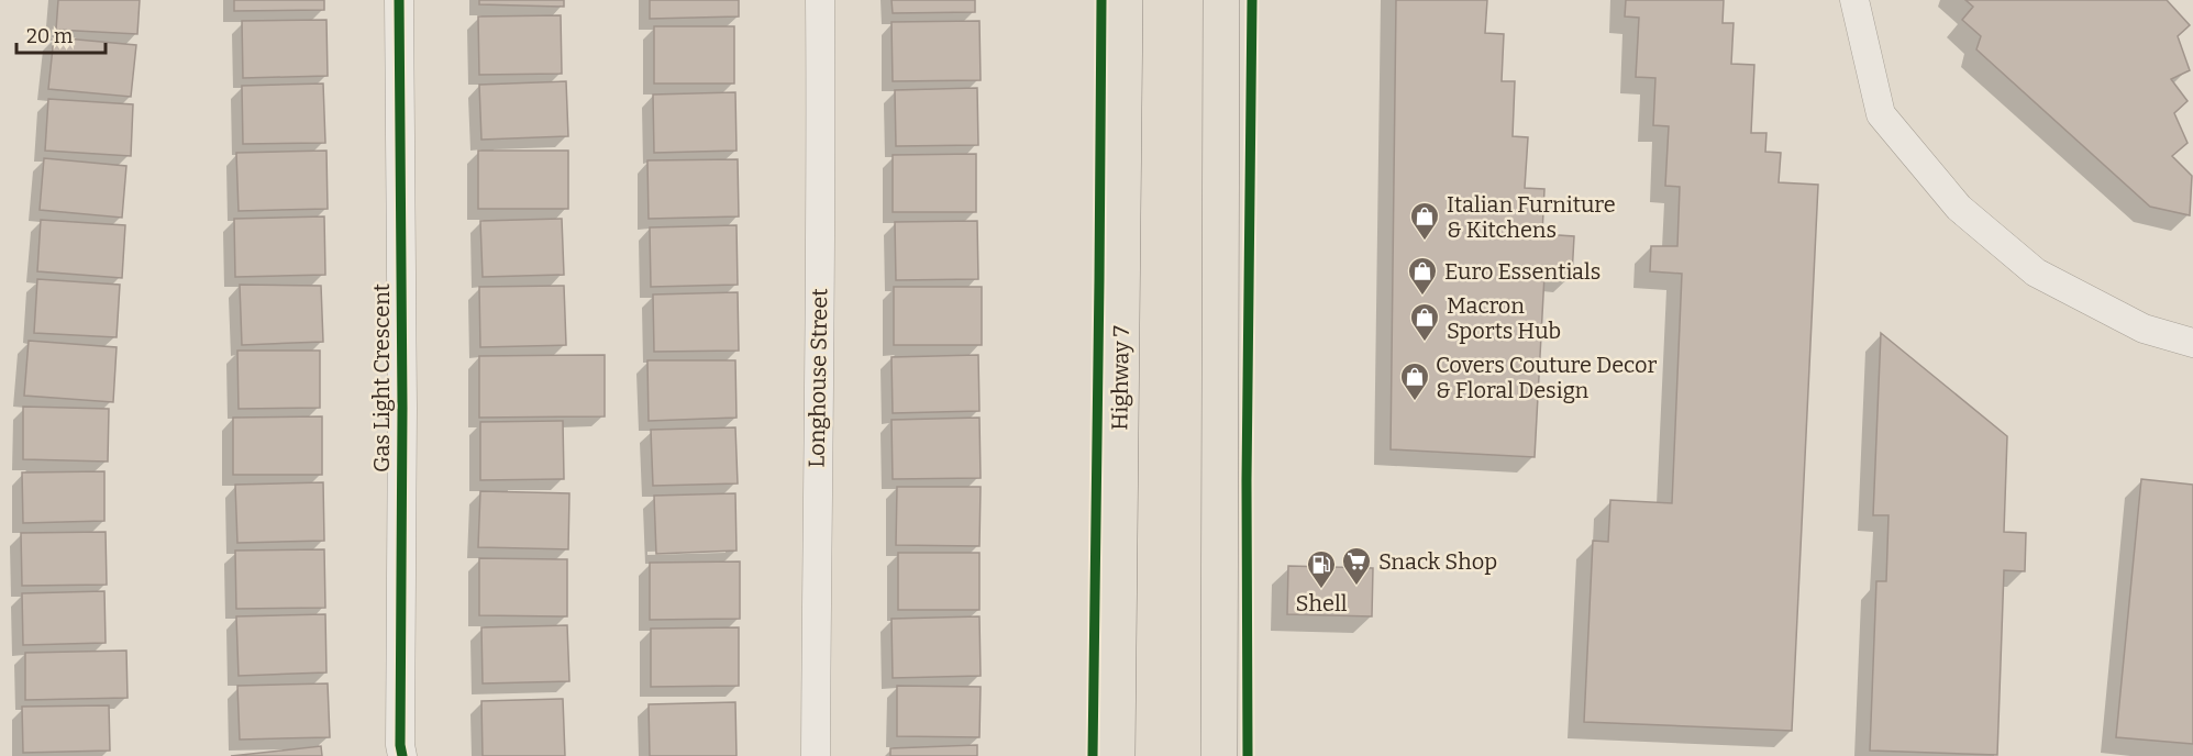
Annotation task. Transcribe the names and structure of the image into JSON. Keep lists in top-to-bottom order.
{
  "streets": {
    "main road": ["Highway 7"],
    "street": ["Gas Light Crescent", "Longhouse Street"]
  },
  "places": {
    "shop": [
      "Italian Furniture & Kitchens",
      "Euro Essentials",
      "Macron Sports Hub",
      "Covers Couture Decor & Floral Design"
    ],
    "supermarket": ["Snack Shop"],
    "fuel station": ["Shell"]
  },
  "scale_bar": "20 m"
}
